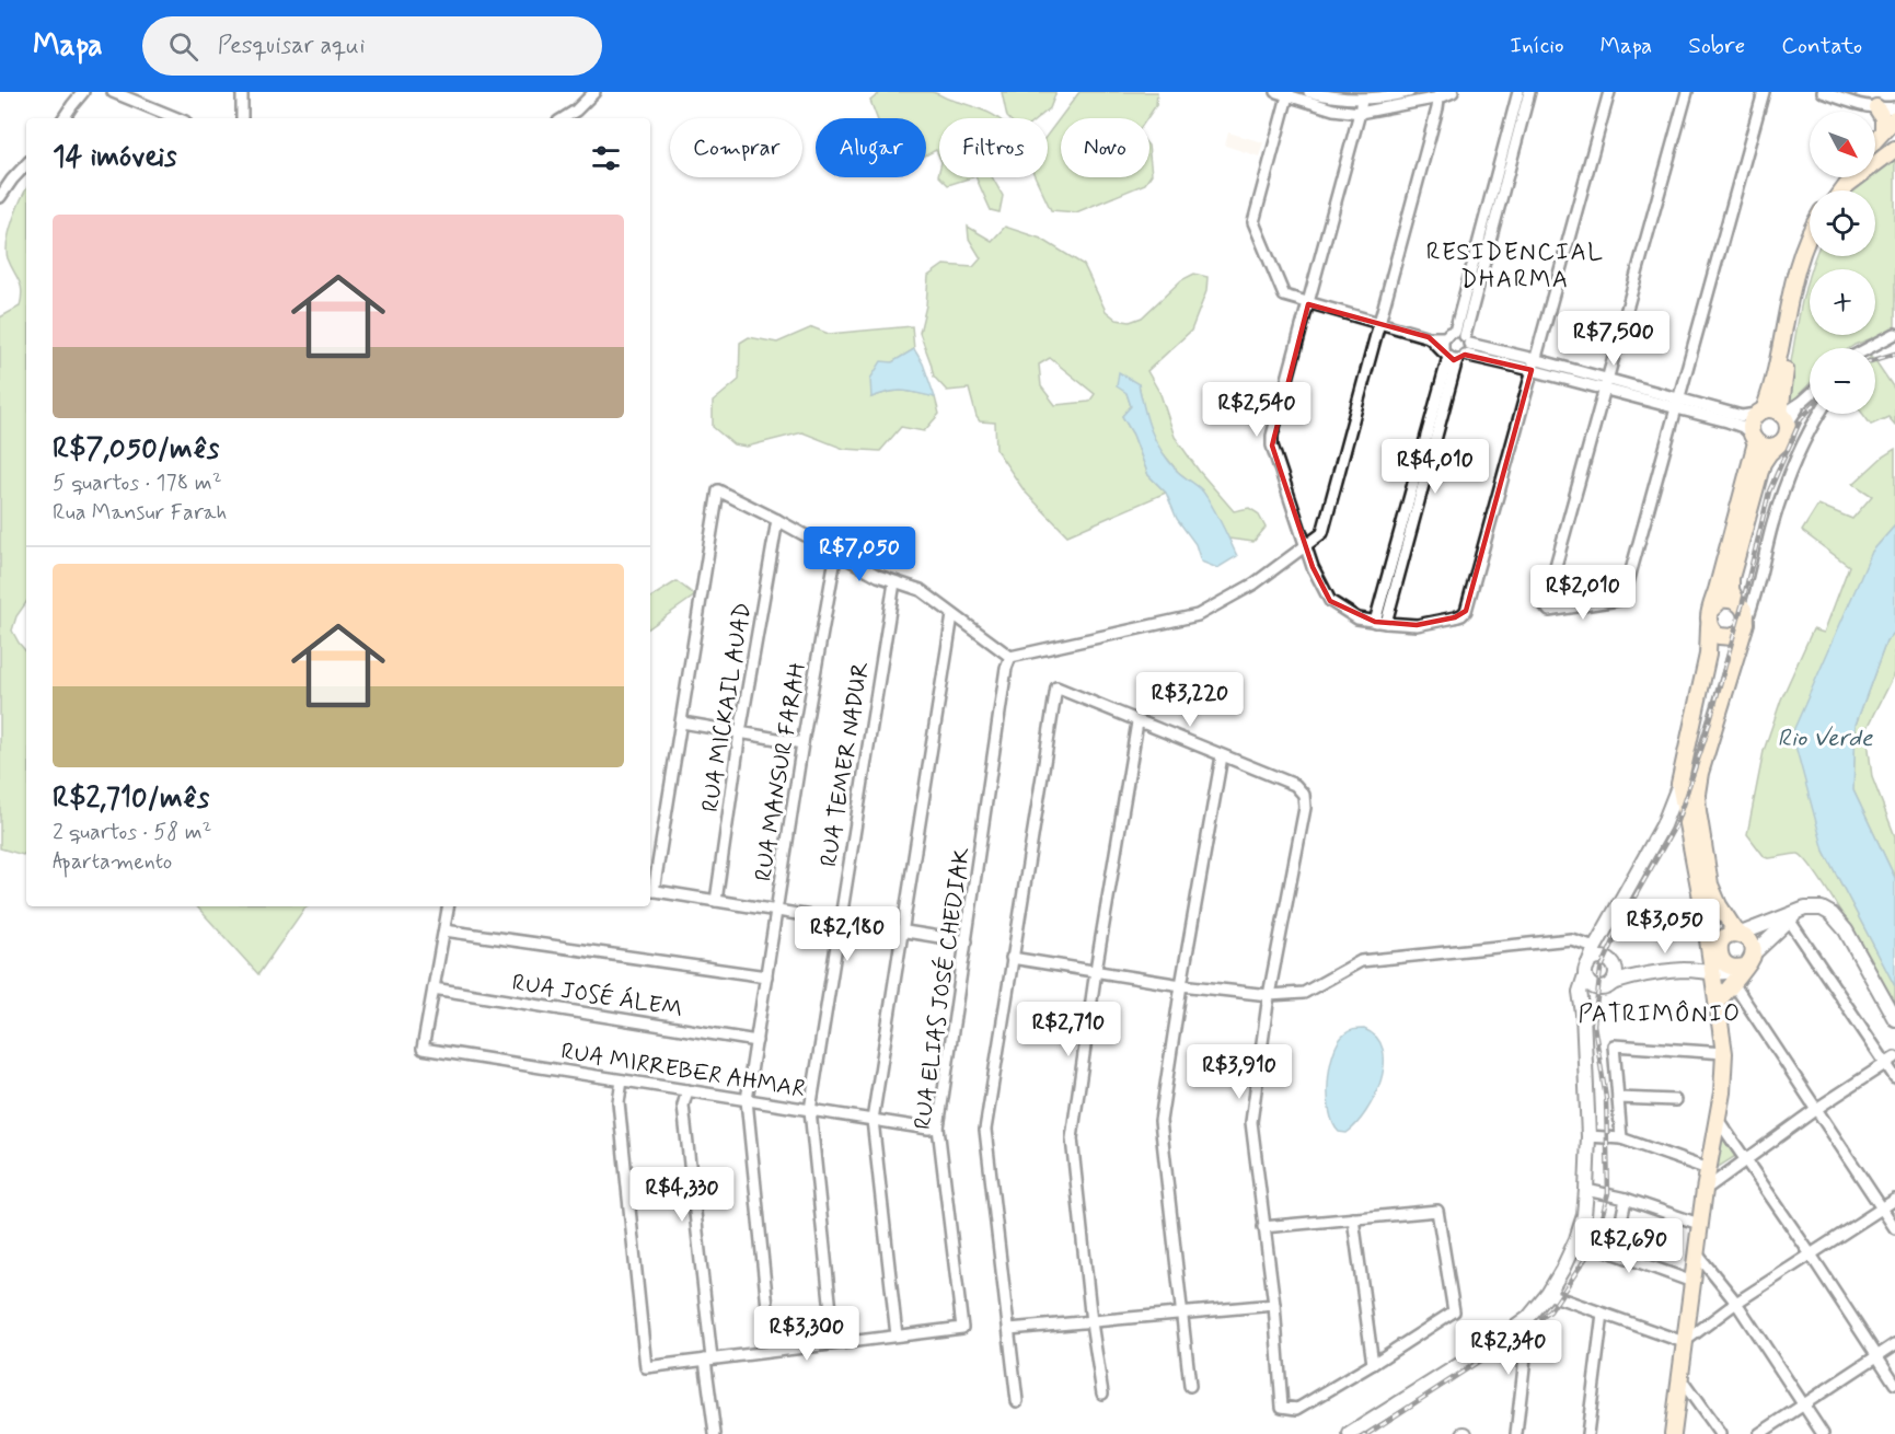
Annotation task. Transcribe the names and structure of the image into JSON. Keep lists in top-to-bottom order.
{
  "streets": {
    "street": [
      "RUA MICKAIL AUAD",
      "RUA TEMER NADUR",
      "RUA MANSUR FARAH",
      "RUA ELIAS JOSÉ CHEDIAK",
      "RUA JOSÉ ÁLEM",
      "RUA MIRREBER AHMAR"
    ]
  },
  "crossings": [
    ["RUA TEMER NADUR", "RUA MIRREBER AHMAR"],
    ["RUA MANSUR FARAH", "RUA JOSÉ ÁLEM"],
    ["RUA MANSUR FARAH", "RUA MIRREBER AHMAR"],
    ["RUA ELIAS JOSÉ CHEDIAK", "RUA MIRREBER AHMAR"],
    ["RUA JOSÉ ÁLEM", "RUA MIRREBER AHMAR"]
  ],
  "districts": ["RESIDENCIAL DHARMA", "PATRIMÔNIO"],
  "water": ["Rio Verde"],
  "north": "bottom right",
  "page": {
    "header": "Mapa",
    "search": "Pesquisar aqui",
    "nav": [
      "Início",
      "Mapa",
      "Sobre",
      "Contato"
    ],
    "map_buttons": ["+", "−"],
    "chip": [
      "Comprar",
      "Alugar",
      "Filtros",
      "Novo"
    ],
    "heading": "14 imóveis",
    "list": [
      {
        "name": "R$7,050/mês",
        "note": "5 quartos · 178 m² · Rua Mansur Farah"
      },
      {
        "name": "R$2,710/mês",
        "note": "2 quartos · 58 m² · Apartamento"
      }
    ],
    "price": [
      "R$7,500",
      "R$2,540",
      "R$4,010",
      "R$7,050",
      "R$2,010",
      "R$3,220",
      "R$3,050",
      "R$2,180",
      "R$2,710",
      "R$3,910",
      "R$4,330",
      "R$2,690",
      "R$3,300",
      "R$2,340"
    ]
  }
}
